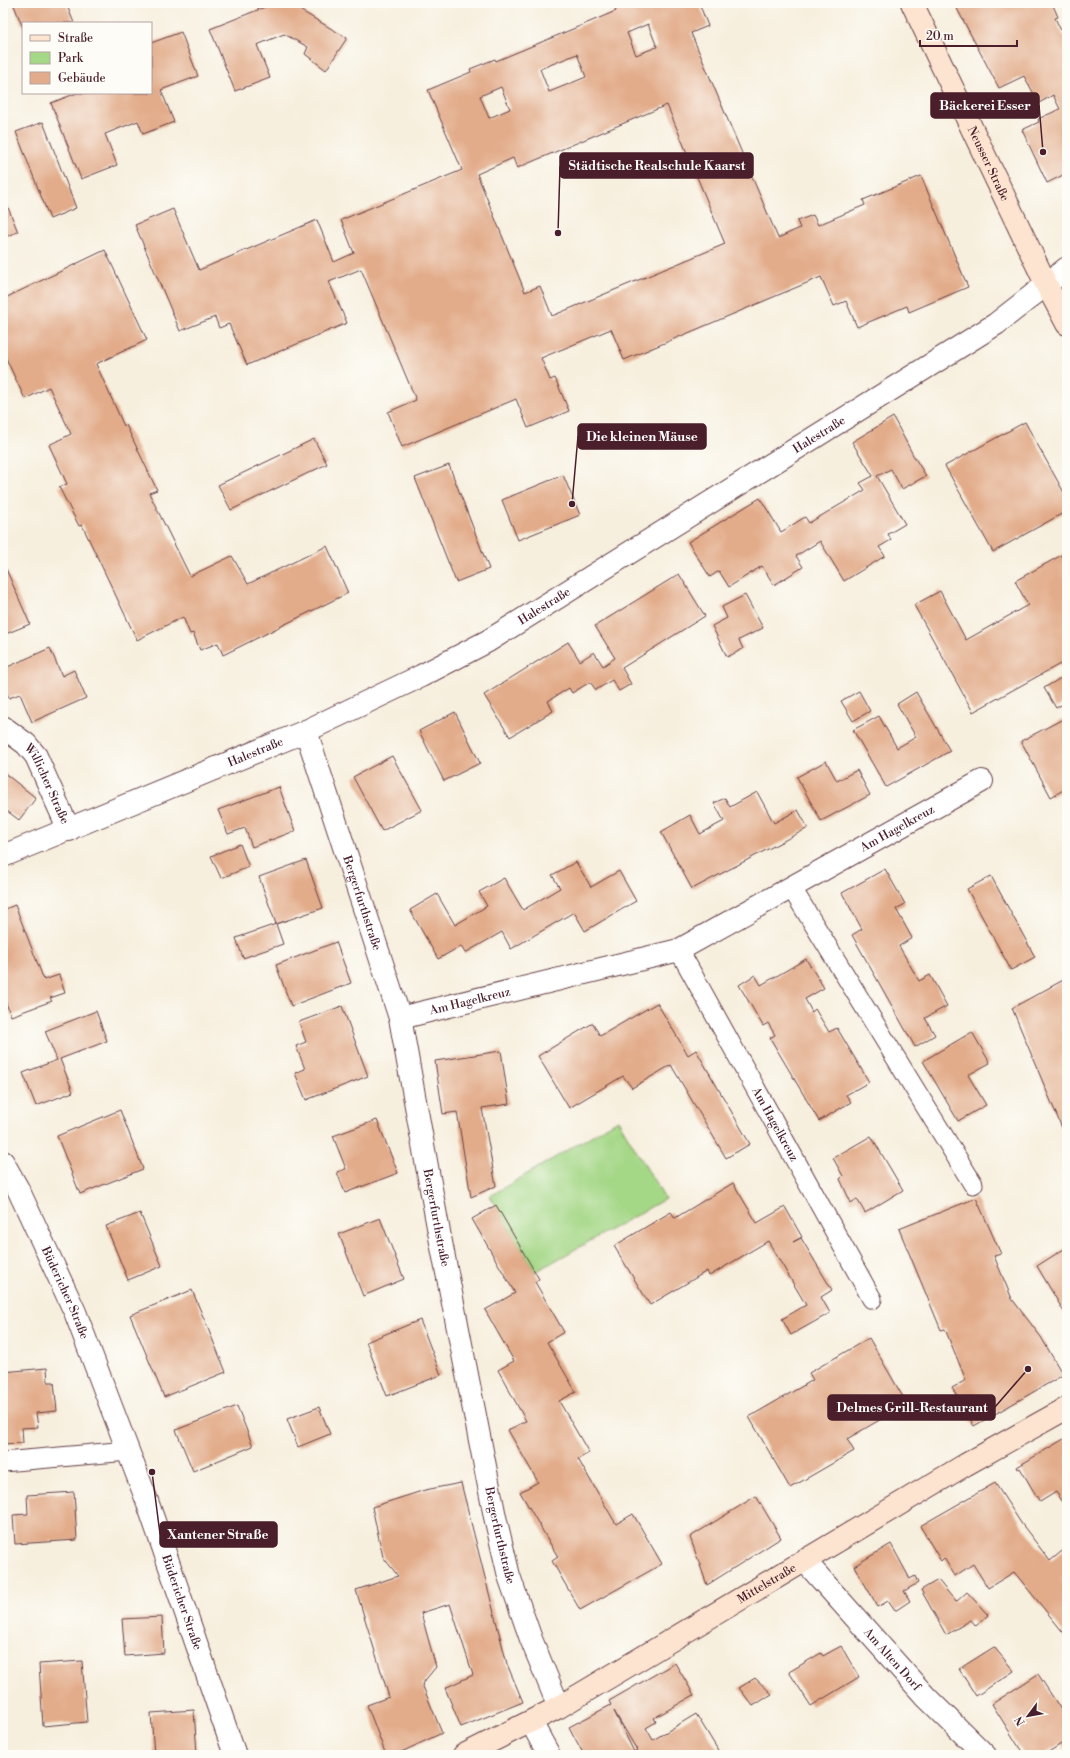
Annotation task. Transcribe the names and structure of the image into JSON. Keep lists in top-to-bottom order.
{
  "streets": {
    "street": [
      "Neusser Straße",
      "Halestraße",
      "Willicher Straße",
      "Am Hagelkreuz",
      "Bergerfurthstraße",
      "Büdericher Straße",
      "Mittelstraße",
      "Am Alten Dorf"
    ]
  },
  "crossings": [
    ["Neusser Straße", "Halestraße"],
    ["Halestraße", "Willicher Straße"],
    ["Halestraße", "Bergerfurthstraße"],
    ["Am Hagelkreuz", "Bergerfurthstraße"],
    ["Bergerfurthstraße", "Mittelstraße"],
    ["Mittelstraße", "Am Alten Dorf"]
  ],
  "places": [
    "Bäckerei Esser",
    "Städtische Realschule Kaarst",
    "Die kleinen Mäuse",
    "Delmes Grill-Restaurant",
    "Xantener Straße"
  ],
  "legend": ["Straße", "Park", "Gebäude"],
  "scale_bar": "20 m",
  "north": "bottom left"
}
